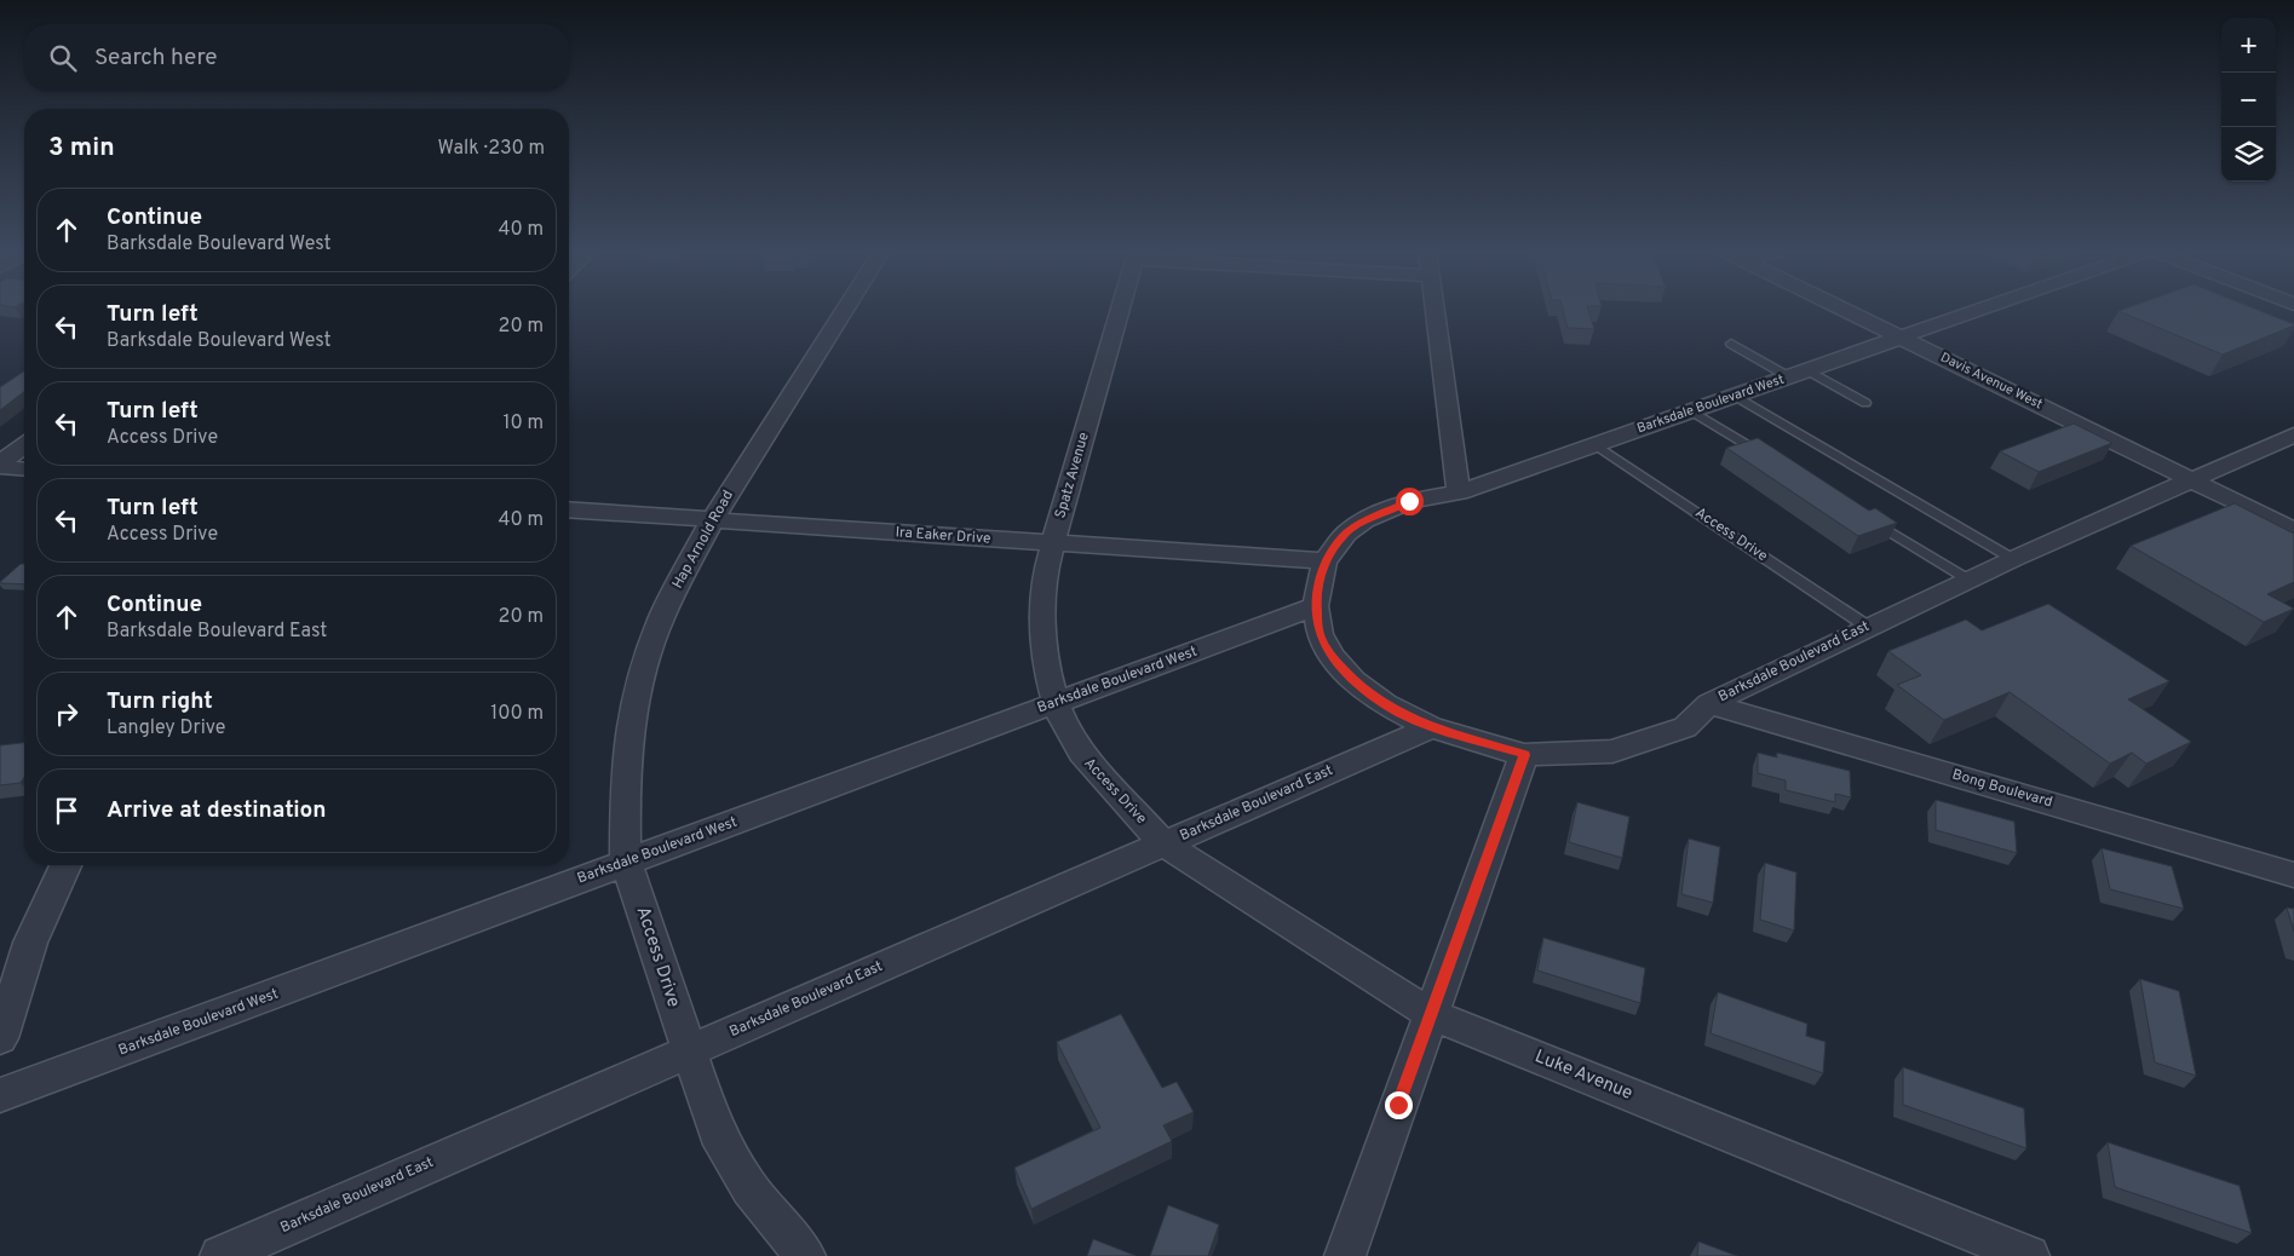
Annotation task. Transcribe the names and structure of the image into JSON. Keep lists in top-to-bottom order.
{
  "streets": {
    "street": [
      "Davis Avenue West",
      "Barksdale Boulevard West",
      "Spatz Avenue",
      "Access Drive",
      "Ira Eaker Drive",
      "Hap Arnold Road",
      "Barksdale Boulevard East",
      "Bong Boulevard",
      "Luke Avenue"
    ]
  },
  "crossings": [
    ["Davis Avenue West", "Barksdale Boulevard West"],
    ["Davis Avenue West", "Barksdale Boulevard East"],
    ["Barksdale Boulevard West", "Spatz Avenue"],
    ["Barksdale Boulevard West", "Access Drive"],
    ["Barksdale Boulevard West", "Ira Eaker Drive"],
    ["Barksdale Boulevard West", "Hap Arnold Road"],
    ["Spatz Avenue", "Access Drive"],
    ["Spatz Avenue", "Ira Eaker Drive"],
    ["Access Drive", "Hap Arnold Road"],
    ["Access Drive", "Barksdale Boulevard East"],
    ["Access Drive", "Luke Avenue"],
    ["Ira Eaker Drive", "Hap Arnold Road"],
    ["Barksdale Boulevard East", "Bong Boulevard"],
    ["Barksdale Boulevard East", "Luke Avenue"]
  ],
  "page": {
    "map_buttons": ["+", "−"],
    "search": "Search here",
    "heading": ["3 min", "Walk · 230 m"],
    "list": [
      ["Continue", "Barksdale Boulevard West", "40 m"],
      ["Turn left", "Barksdale Boulevard West", "20 m"],
      ["Turn left", "Access Drive", "10 m"],
      ["Turn left", "Access Drive", "40 m"],
      ["Continue", "Barksdale Boulevard East", "20 m"],
      ["Turn right", "Langley Drive", "100 m"],
      "Arrive at destination"
    ]
  }
}
